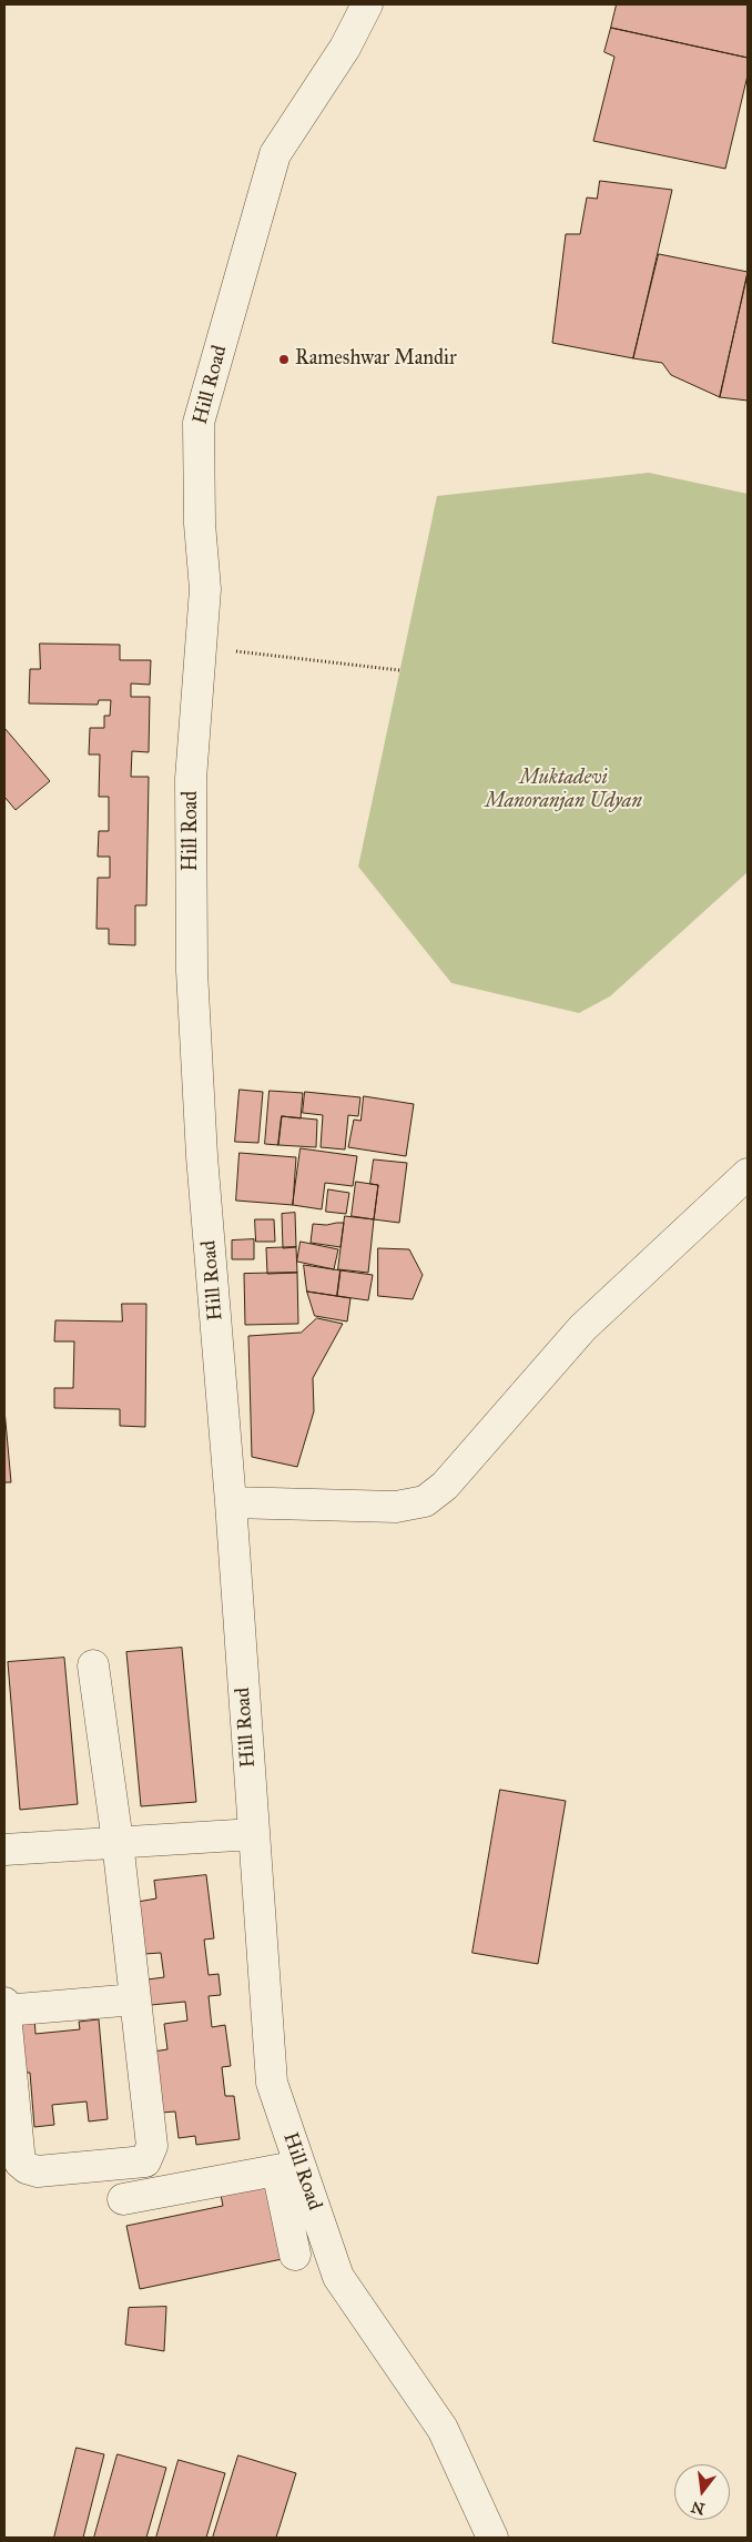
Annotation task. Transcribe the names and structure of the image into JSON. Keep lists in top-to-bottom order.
{
  "streets": {
    "street": ["Hill Road"]
  },
  "parks": ["Muktadevi Manoranjan Udyan"],
  "places": ["Rameshwar Mandir"],
  "north": "bottom"
}
